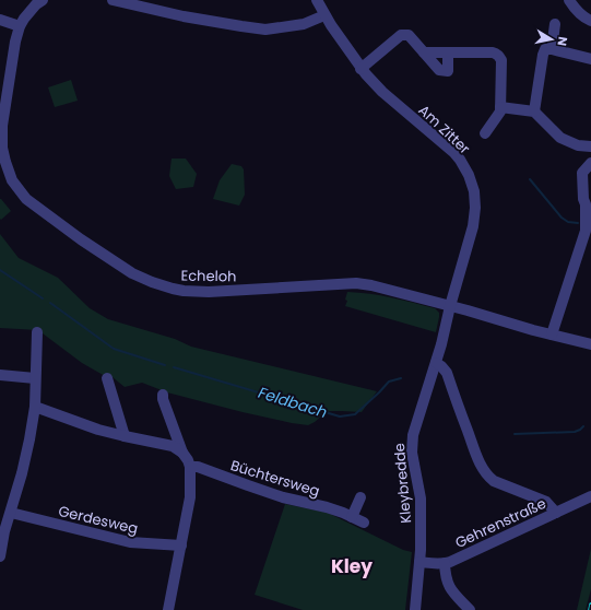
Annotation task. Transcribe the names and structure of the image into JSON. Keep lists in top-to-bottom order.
{
  "streets": {
    "street": [
      "Am Zitter",
      "Echeloh",
      "Büchtersweg",
      "Kleybredde",
      "Gerdesweg",
      "Gehrenstraße"
    ]
  },
  "crossings": [
    ["Am Zitter", "Echeloh"],
    ["Am Zitter", "Kleybredde"],
    ["Echeloh", "Kleybredde"],
    ["Kleybredde", "Gehrenstraße"]
  ],
  "districts": ["Kley"],
  "water": ["Feldbach"],
  "north": "right"
}
